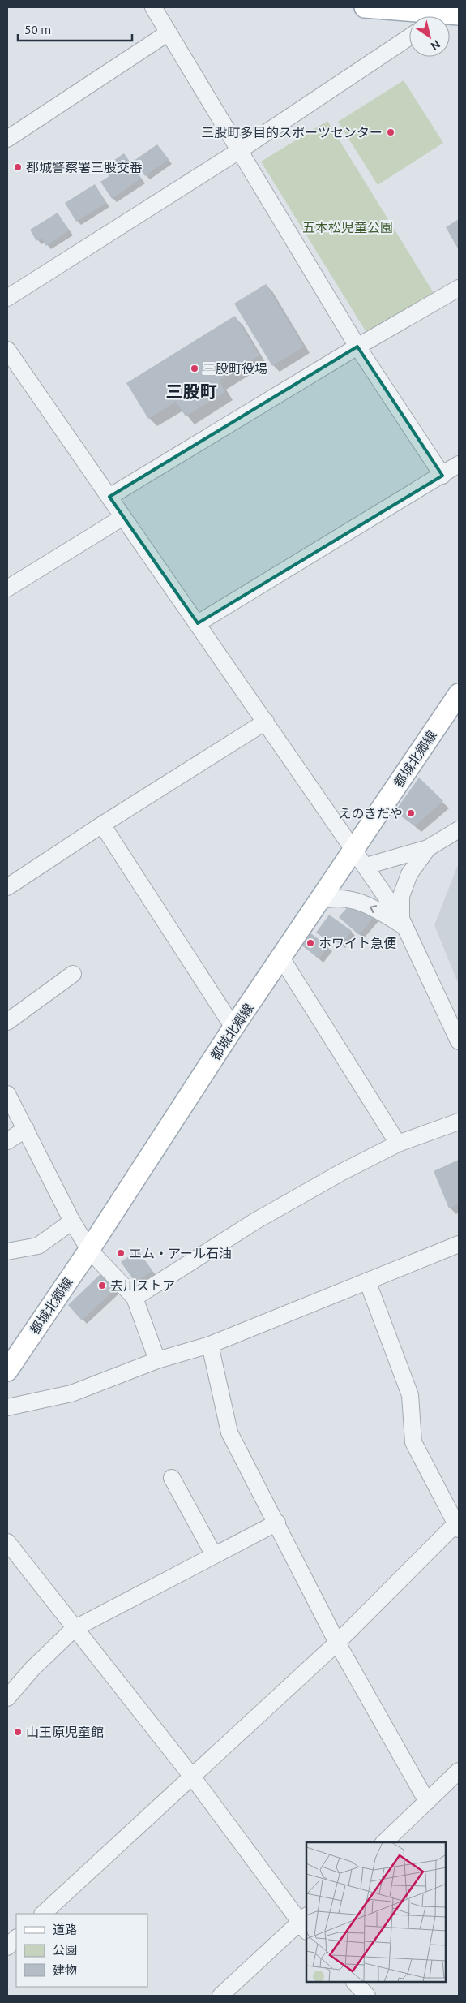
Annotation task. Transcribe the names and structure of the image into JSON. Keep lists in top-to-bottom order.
{
  "streets": {
    "main road": ["都城北郷線"]
  },
  "districts": ["三股町"],
  "parks": ["五本松児童公園"],
  "places": [
    "三股町多目的スポーツセンター",
    "都城警察署三股交番",
    "三股町役場",
    "えのきだや",
    "ホワイト急便",
    "エム・アール石油",
    "去川ストア",
    "山王原児童館"
  ],
  "legend": ["道路", "公園", "建物"],
  "scale_bar": "50 m",
  "north": "bottom right"
}
